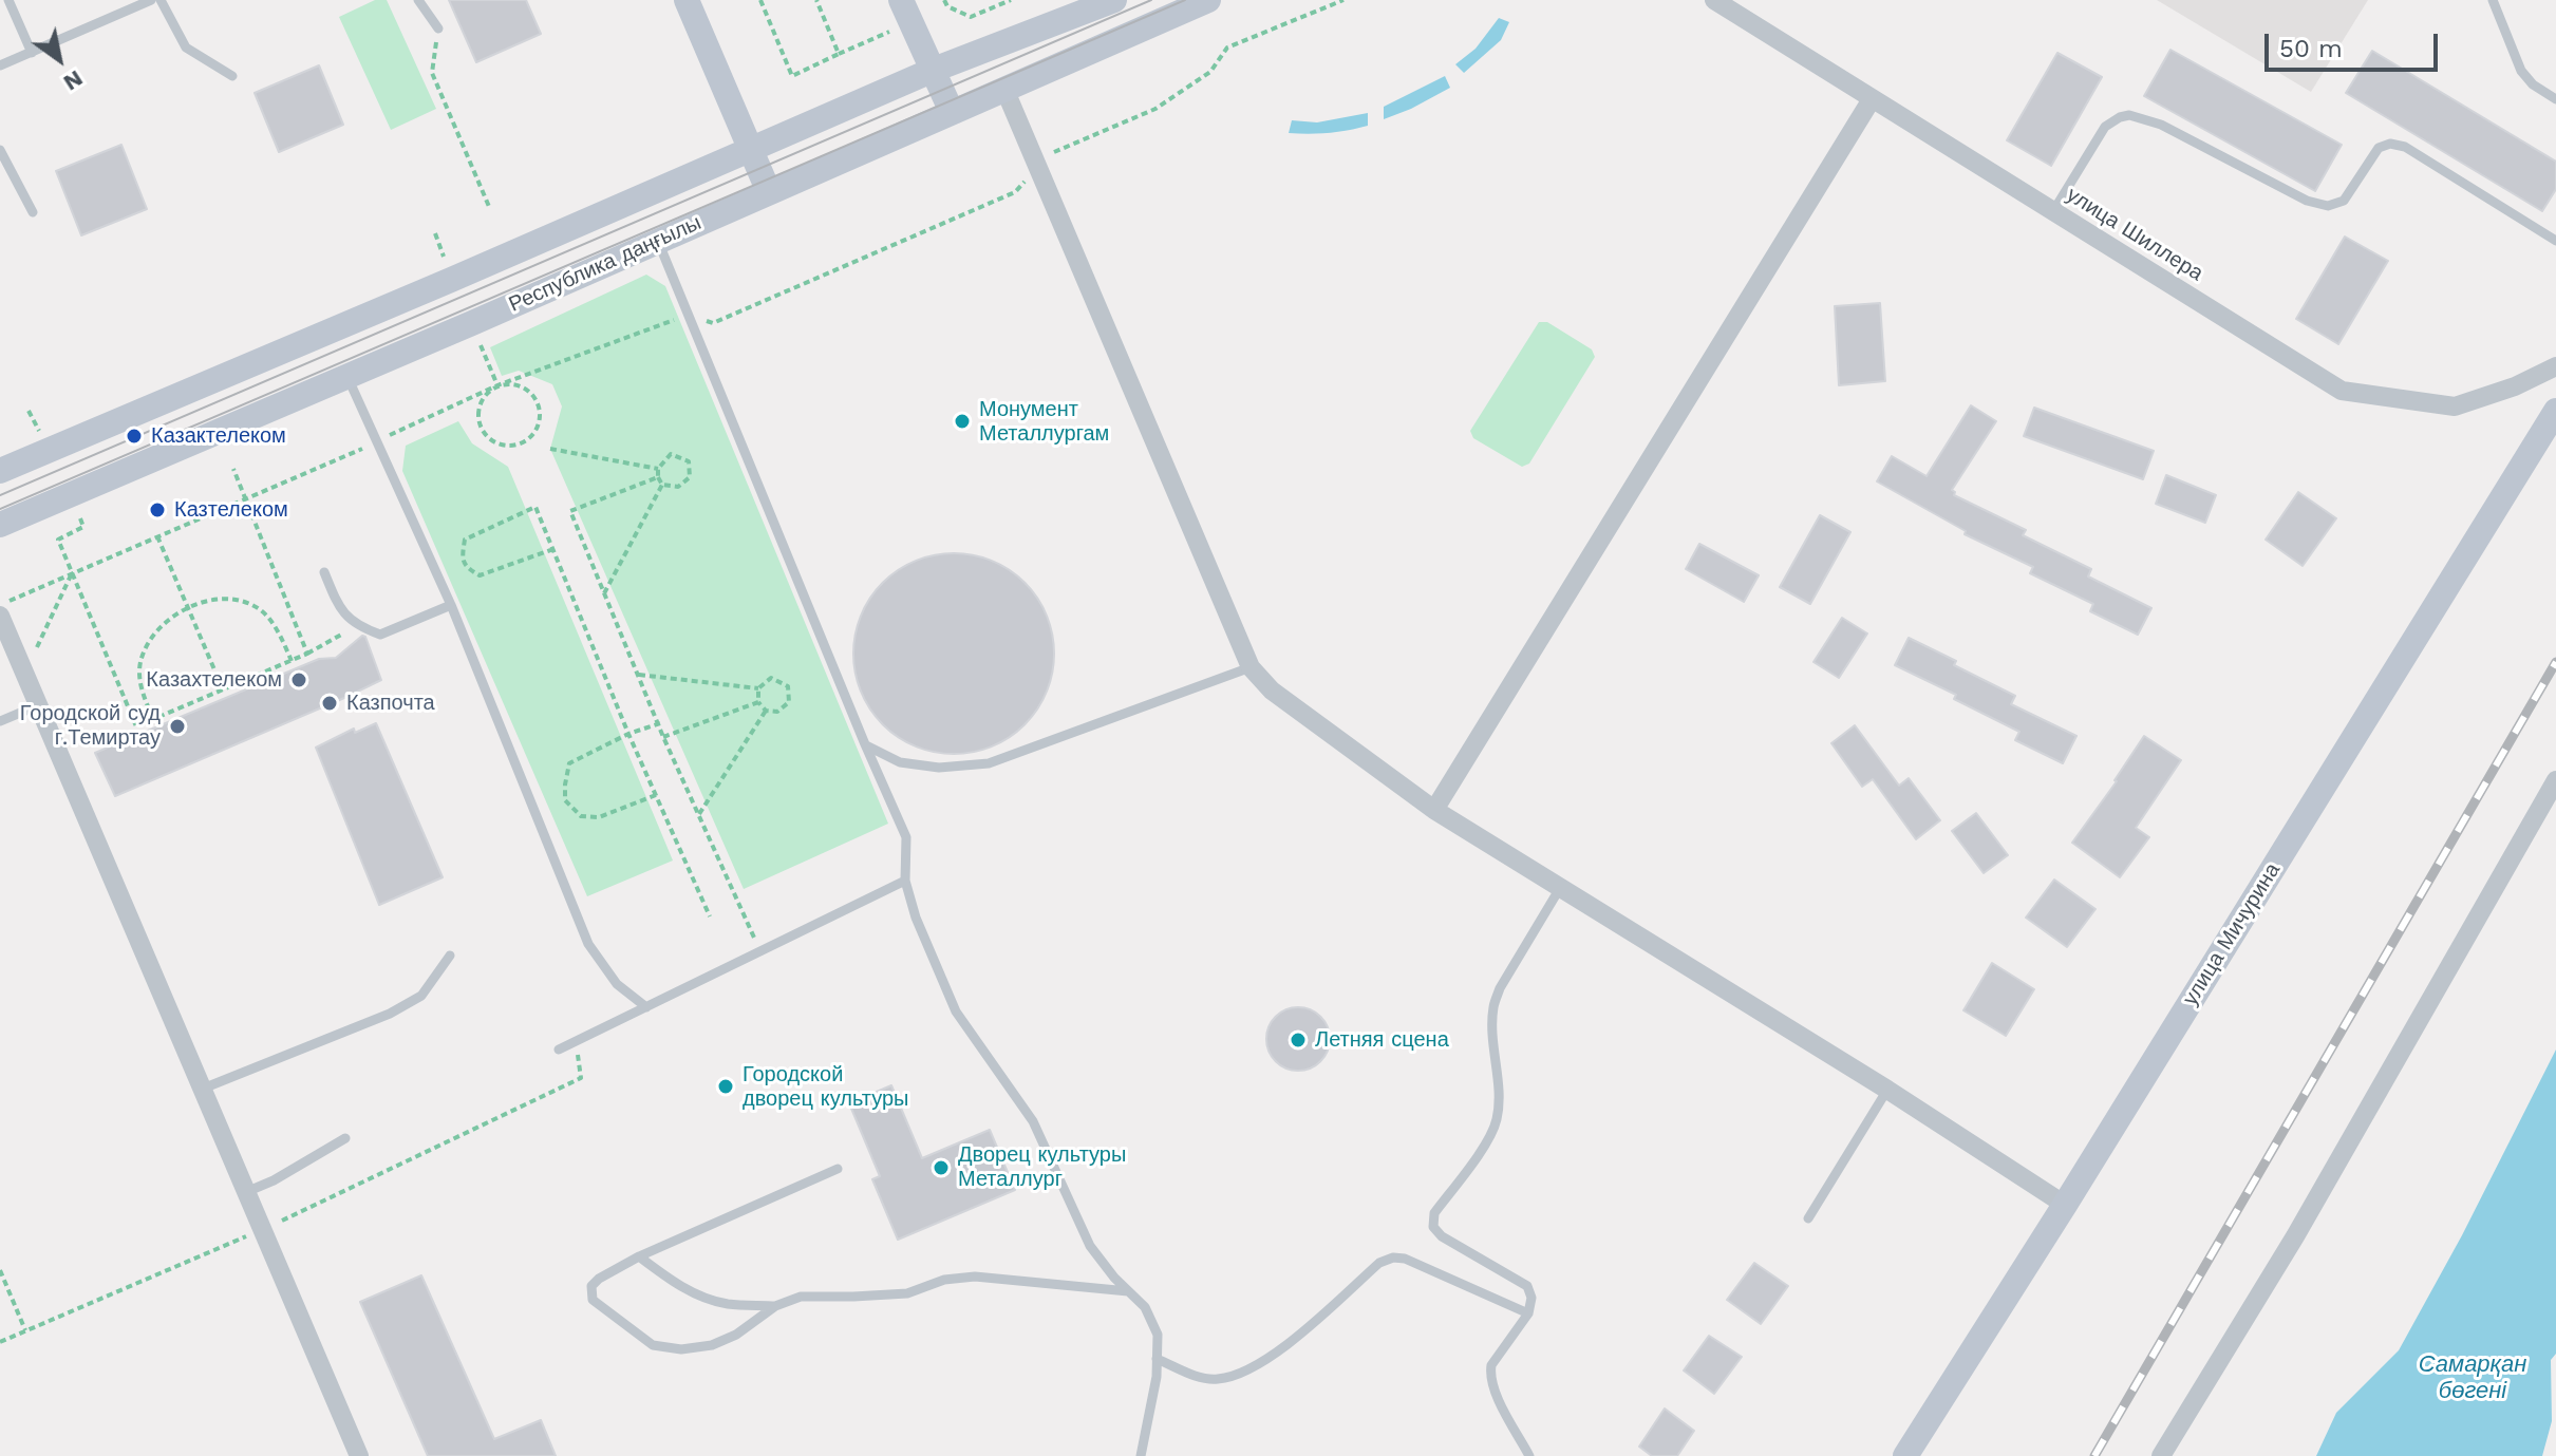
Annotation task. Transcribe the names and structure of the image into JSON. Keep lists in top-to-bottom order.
{
  "streets": {
    "main road": ["Республика даңғылы", "улица Мичурина"],
    "street": ["улица Шиллера"]
  },
  "water": ["Самарқан бөгені"],
  "places": [
    "Монумент Металлургам",
    "Казактелеком",
    "Казтелеком",
    "Казахтелеком",
    "Казпочта",
    "Городской суд г.Темиртау",
    "Летняя сцена",
    "Городской дворец культуры",
    "Дворец культуры Металлург"
  ],
  "scale_bar": "50 m",
  "north": "bottom right"
}
